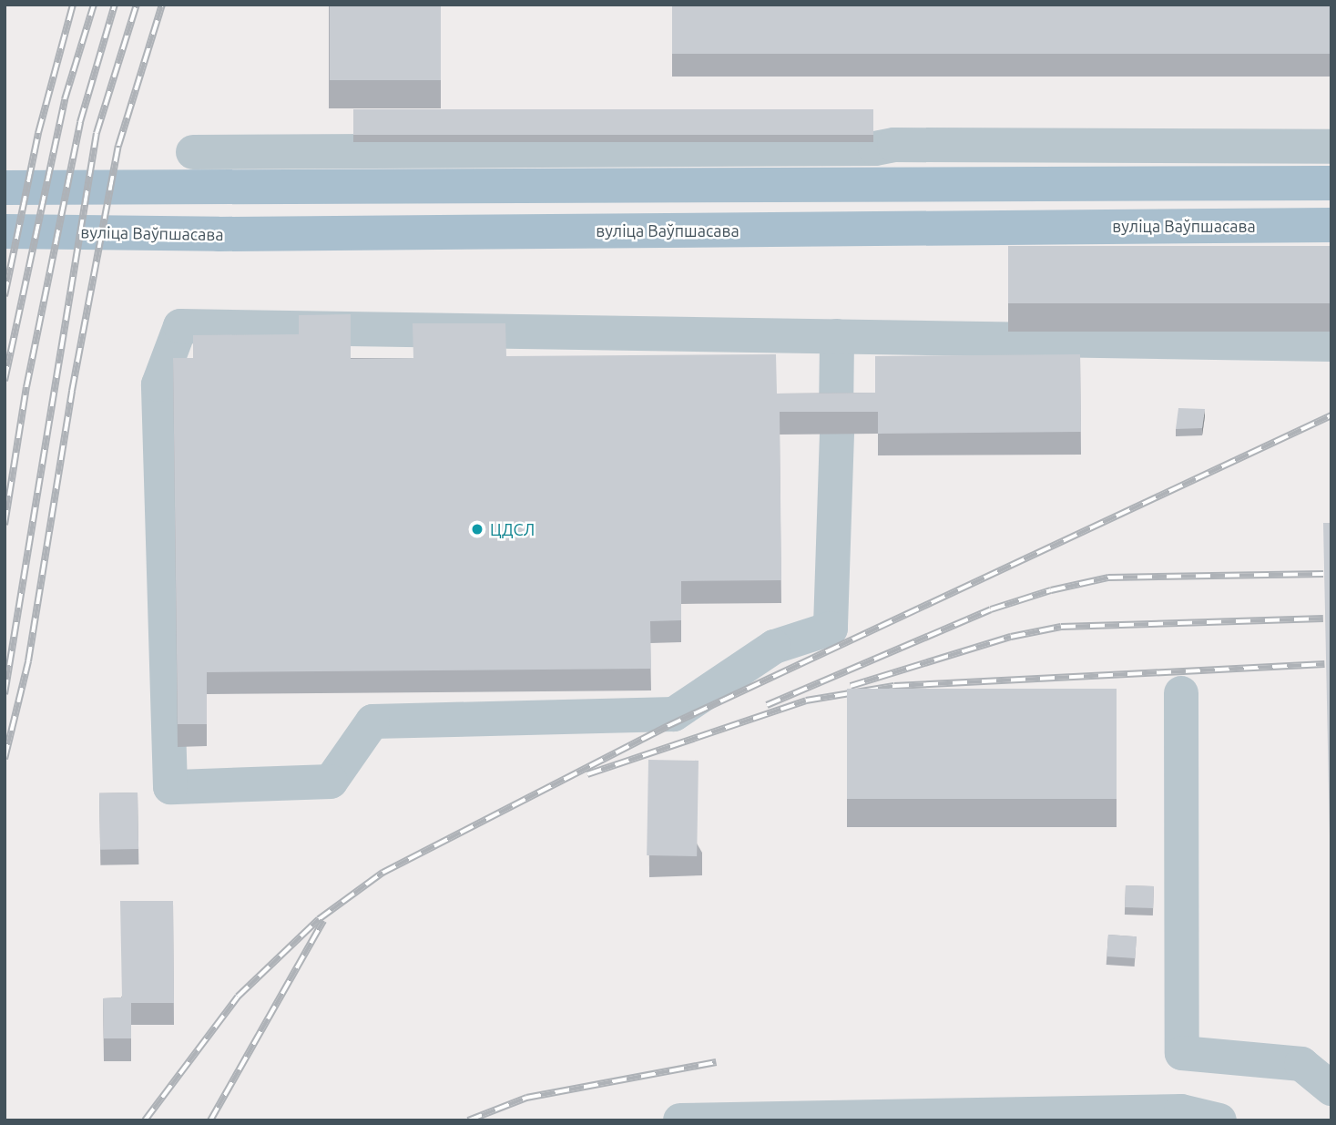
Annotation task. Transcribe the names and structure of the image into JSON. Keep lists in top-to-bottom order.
{
  "streets": {
    "main road": ["вуліца Ваўпшасава"]
  },
  "places": ["ЦДСЛ"]
}
